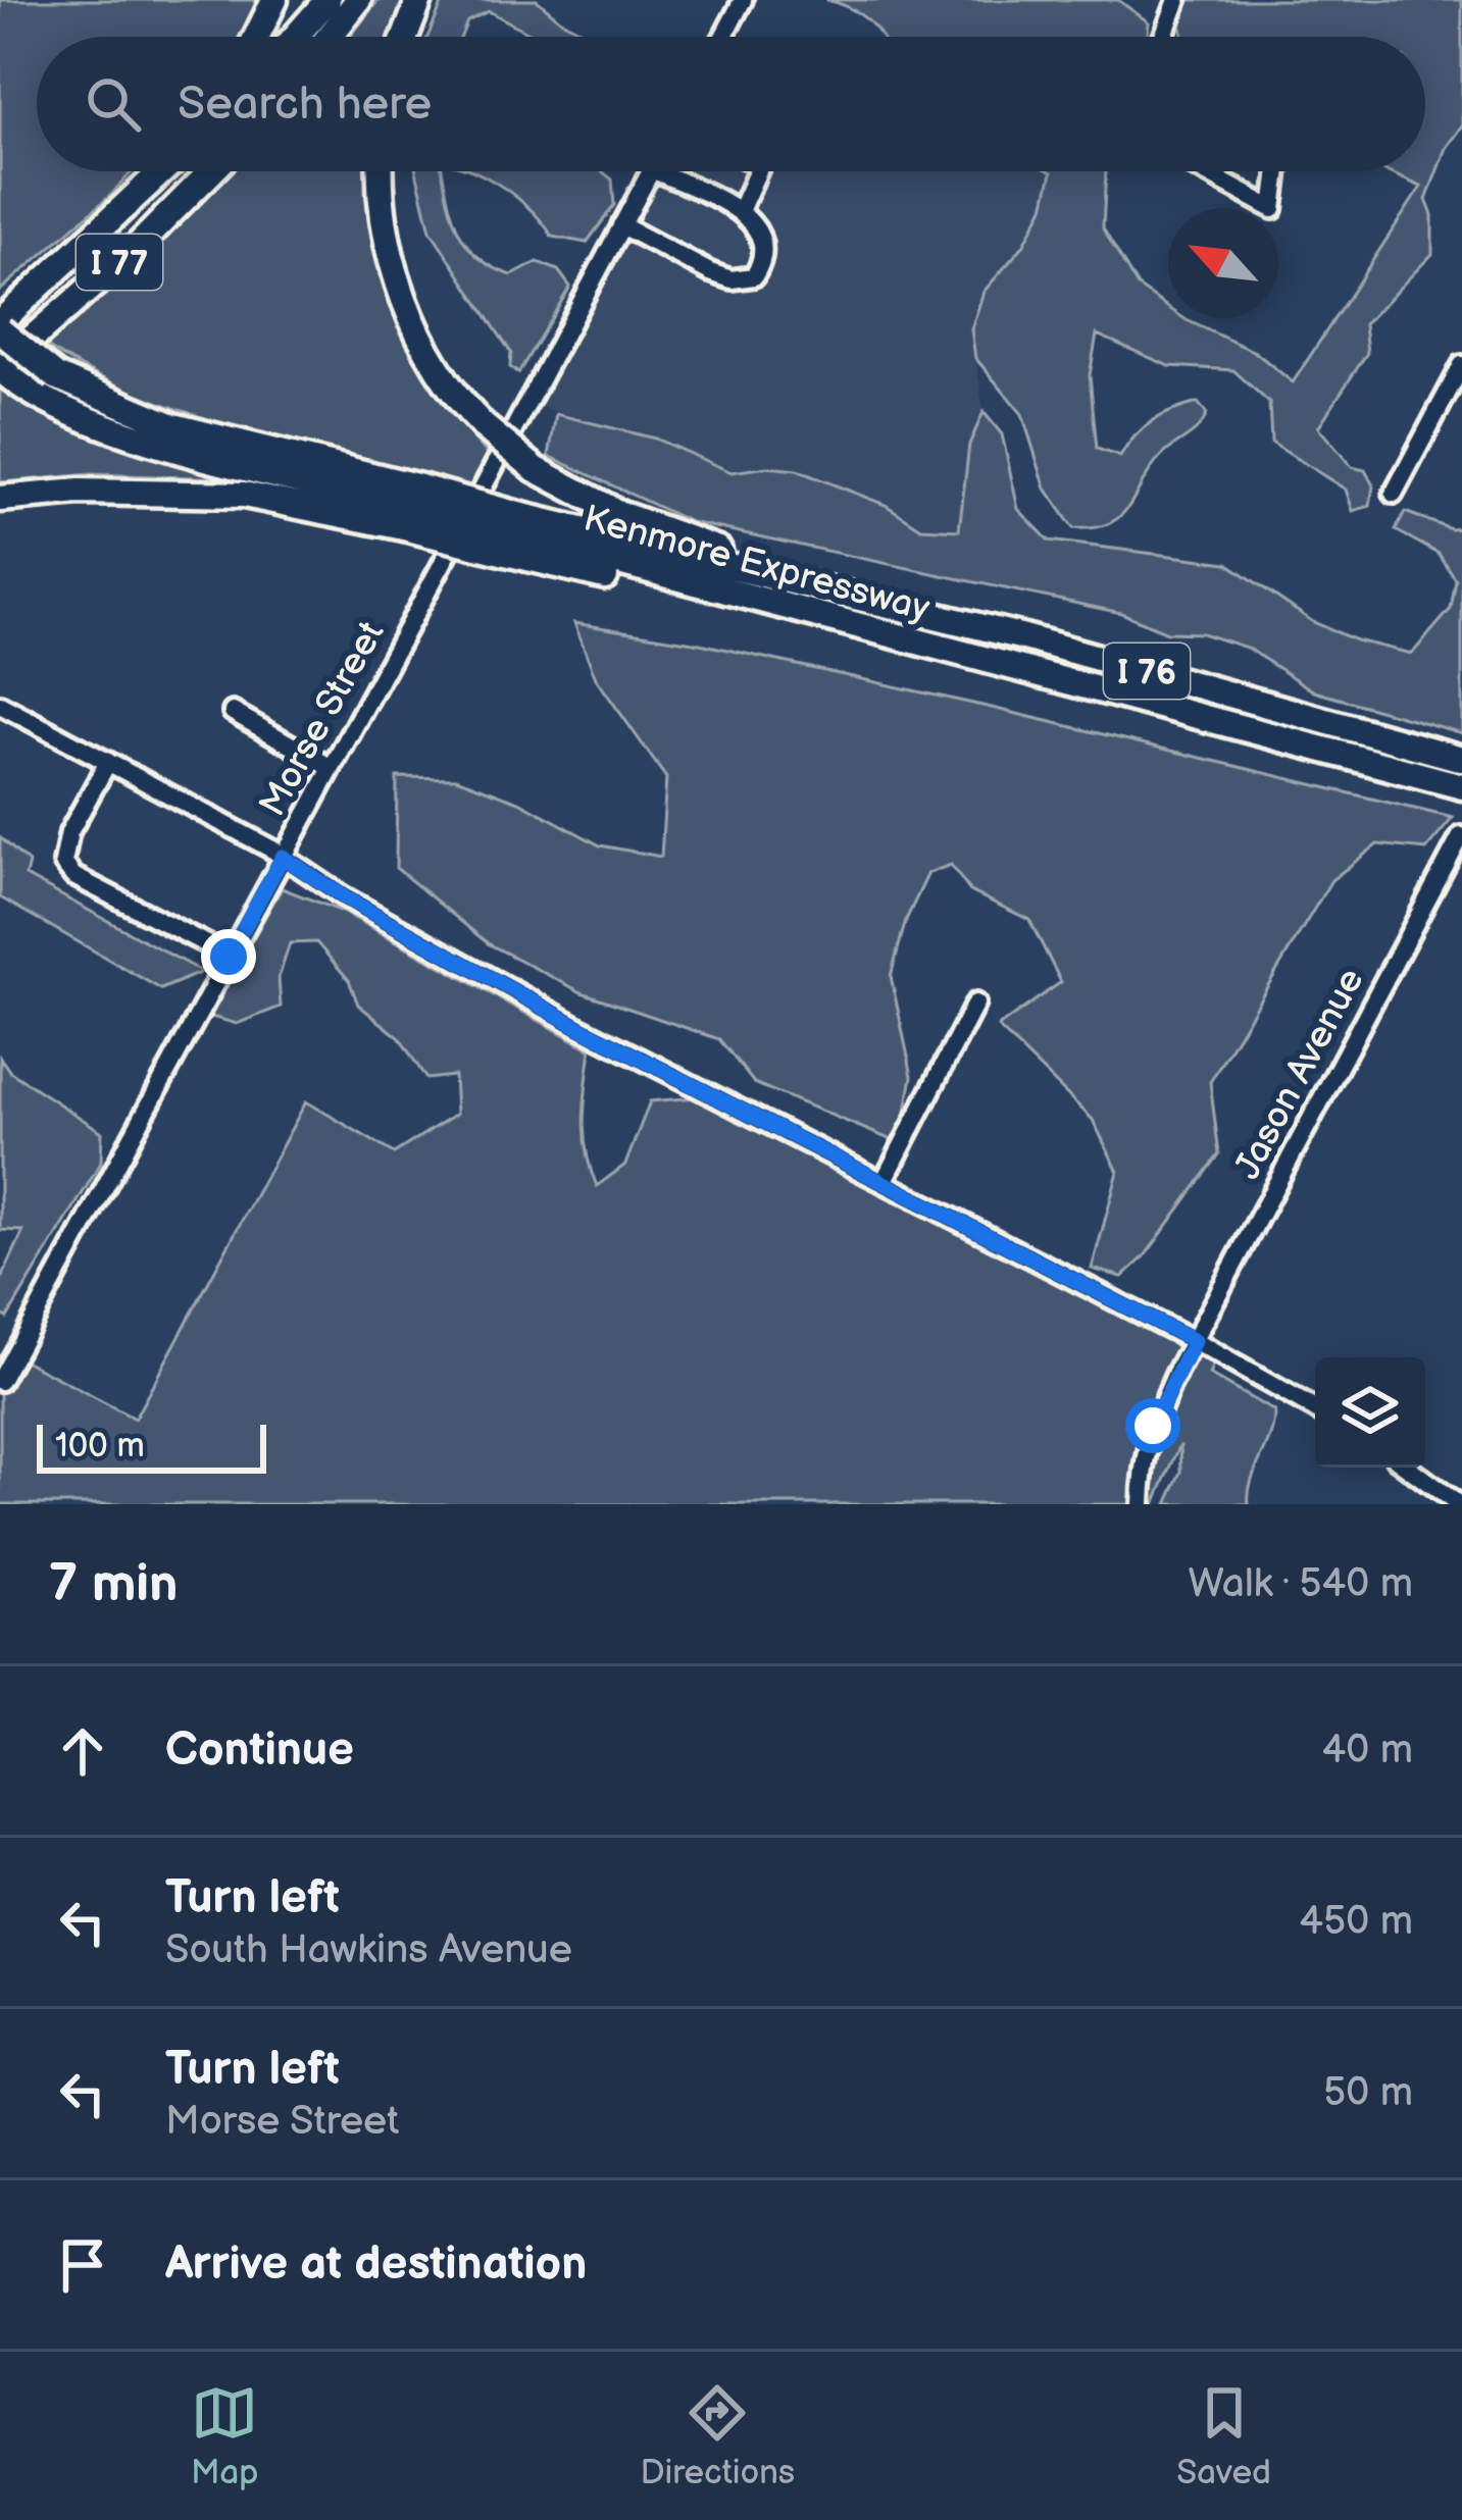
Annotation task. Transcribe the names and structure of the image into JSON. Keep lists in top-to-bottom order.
{
  "streets": {
    "highway": ["I 77", "Kenmore Expressway", "I 76"],
    "street": ["Morse Street", "Jason Avenue"]
  },
  "crossings": [
    ["Kenmore Expressway", "I 76"]
  ],
  "scale_bar": "100 m",
  "north": "top left",
  "page": {
    "search": "Search here",
    "scale": "100 m",
    "heading": ["7 min", "Walk · 540 m"],
    "list": [
      ["Continue", "40 m"],
      ["Turn left", "South Hawkins Avenue", "450 m"],
      ["Turn left", "Morse Street", "50 m"],
      "Arrive at destination"
    ],
    "nav": ["Map", "Directions", "Saved"]
  }
}
